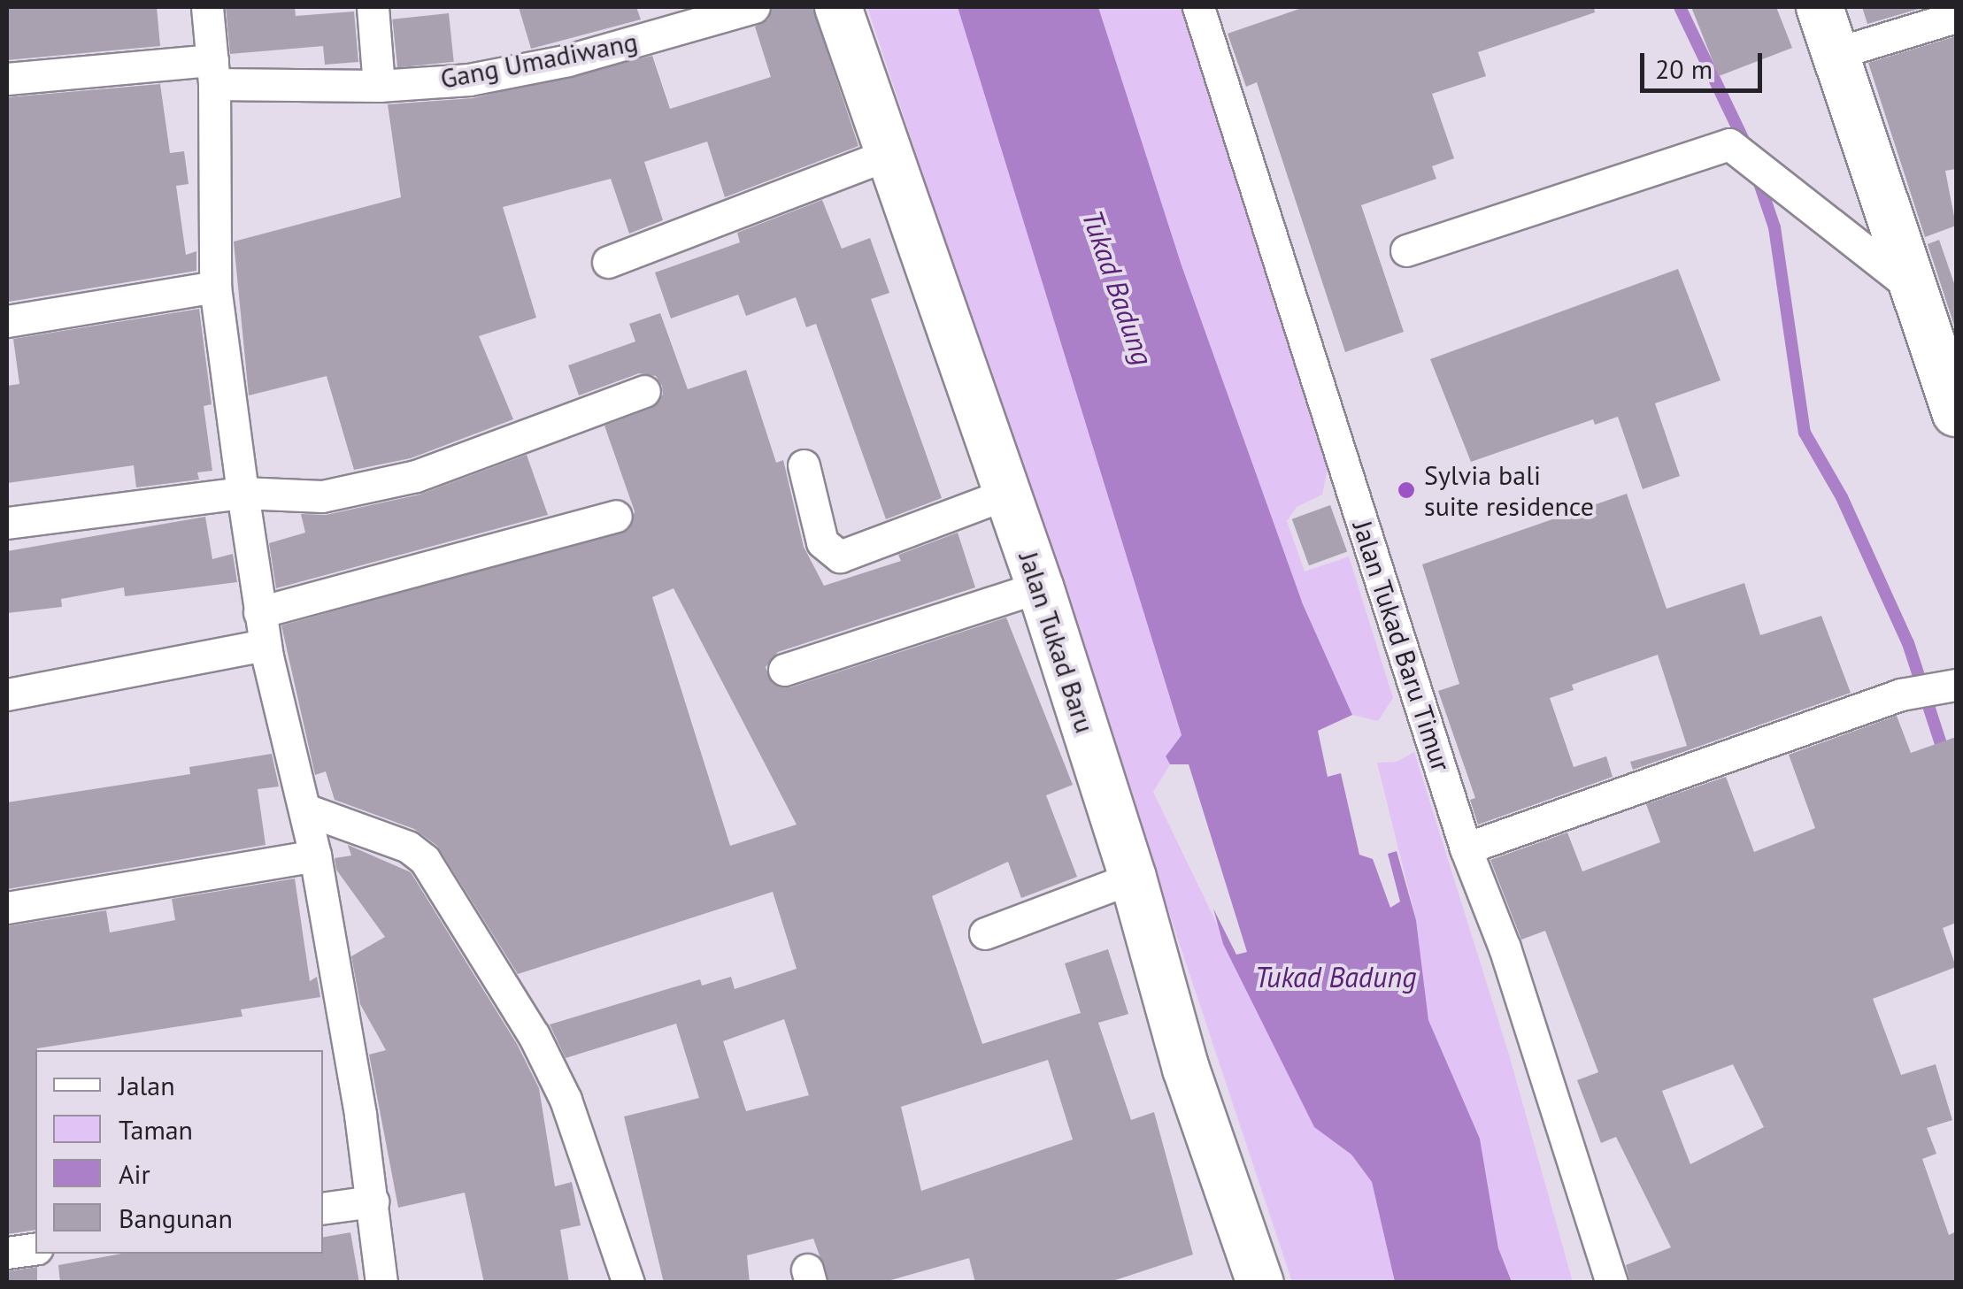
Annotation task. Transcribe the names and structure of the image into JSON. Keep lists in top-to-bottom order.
{
  "streets": {
    "street": ["Gang Umadiwang", "Jalan Tukad Baru", "Jalan Tukad Baru Timur"]
  },
  "water": ["Tukad Badung"],
  "places": ["Sylvia bali suite residence"],
  "legend": [
    "Jalan",
    "Taman",
    "Air",
    "Bangunan"
  ],
  "scale_bar": "20 m"
}
